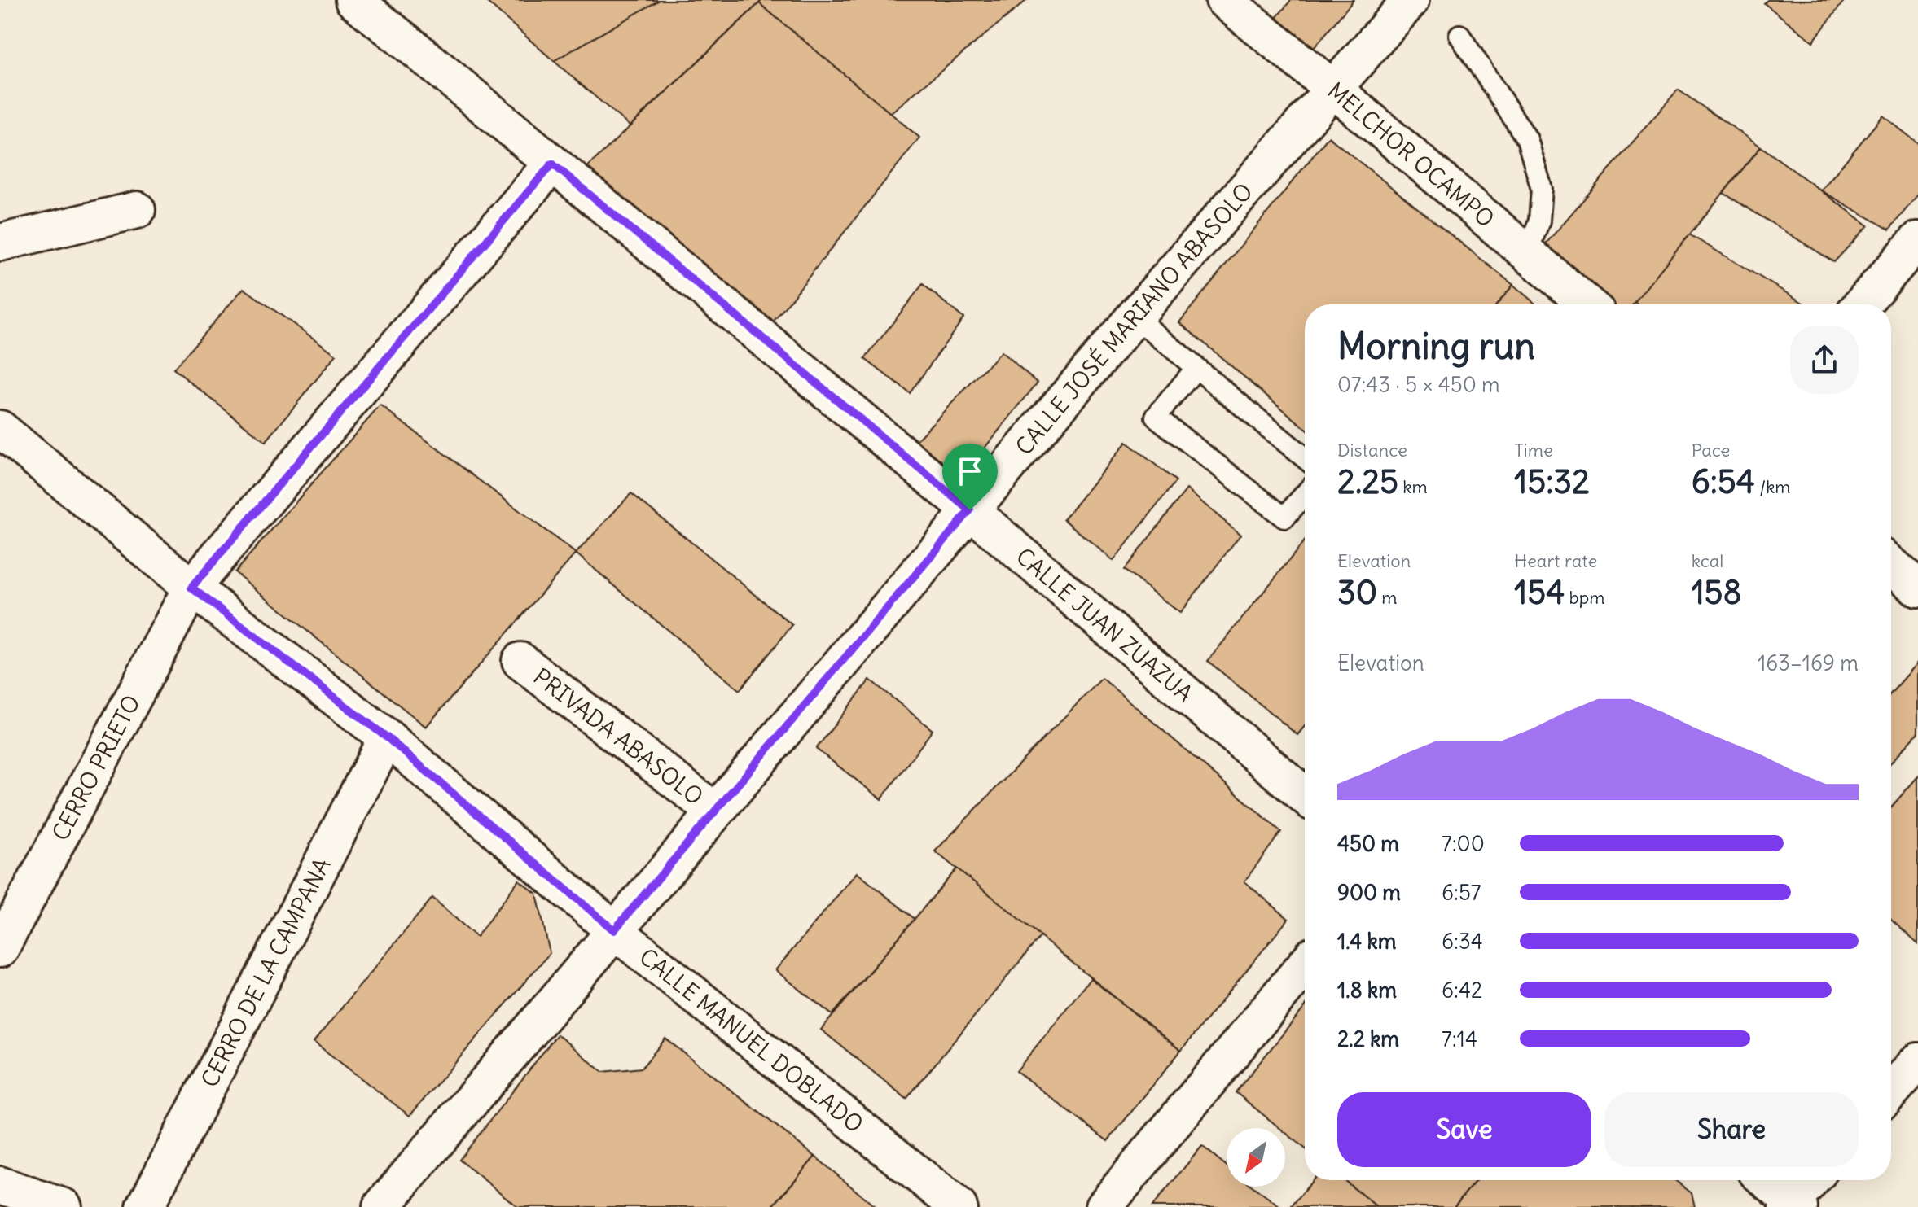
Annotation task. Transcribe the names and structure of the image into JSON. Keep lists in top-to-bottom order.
{
  "streets": {
    "street": [
      "MELCHOR OCAMPO",
      "CALLE JOSÉ MARIANO ABASOLO",
      "CALLE JUAN ZUAZUA",
      "PRIVADA ABASOLO",
      "CERRO PRIETO",
      "CERRO DE LA CAMPANA",
      "CALLE MANUEL DOBLADO"
    ]
  },
  "crossings": [
    ["MELCHOR OCAMPO", "CALLE JOSÉ MARIANO ABASOLO"],
    ["CALLE JOSÉ MARIANO ABASOLO", "CALLE JUAN ZUAZUA"],
    ["CALLE JOSÉ MARIANO ABASOLO", "PRIVADA ABASOLO"],
    ["CALLE JOSÉ MARIANO ABASOLO", "CALLE MANUEL DOBLADO"],
    ["CALLE JUAN ZUAZUA", "CERRO PRIETO"],
    ["CERRO PRIETO", "CALLE MANUEL DOBLADO"],
    ["CERRO DE LA CAMPANA", "CALLE MANUEL DOBLADO"]
  ],
  "north": "bottom left",
  "page": {
    "heading": ["Morning run", "07:43 · 5 × 450 m"],
    "stats": [
      ["Distance", "2.25 km"],
      ["Time", "15:32"],
      ["Pace", "6:54 /km"],
      ["Elevation", "30 m"],
      ["Heart rate", "154 bpm"],
      ["kcal", "158"]
    ],
    "chart": ["Elevation", "163–169 m"],
    "list": [
      {
        "name": "450 m",
        "note": "7:00"
      },
      {
        "name": "900 m",
        "note": "6:57"
      },
      {
        "name": "1.4 km",
        "note": "6:34"
      },
      {
        "name": "1.8 km",
        "note": "6:42"
      },
      {
        "name": "2.2 km",
        "note": "7:14"
      }
    ],
    "buttons": ["Save", "Share"]
  }
}
